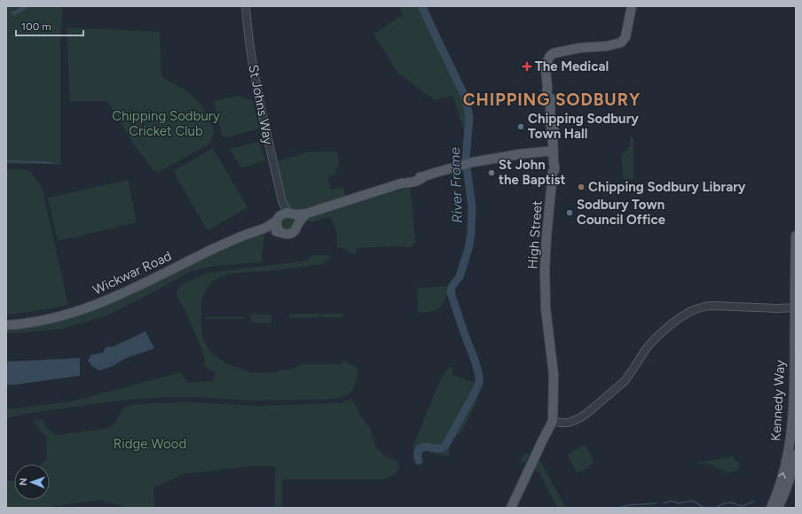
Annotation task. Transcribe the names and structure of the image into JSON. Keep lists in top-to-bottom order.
{
  "streets": {
    "main road": ["High Street", "Wickwar Road", "Kennedy Way"],
    "street": ["St Johns Way"]
  },
  "crossings": [
    ["St Johns Way", "Wickwar Road"],
    ["High Street", "Wickwar Road"]
  ],
  "one_way": ["Kennedy Way"],
  "districts": ["CHIPPING SODBURY"],
  "water": ["River Frome"],
  "parks": ["Chipping Sodbury Cricket Club", "Ridge Wood"],
  "places": {
    "health": ["The Medical"],
    "other": [
      "Chipping Sodbury Town Hall",
      "St John the Baptist",
      "Chipping Sodbury Library",
      "Sodbury Town Council Office"
    ]
  },
  "scale_bar": "100 m",
  "north": "left"
}
